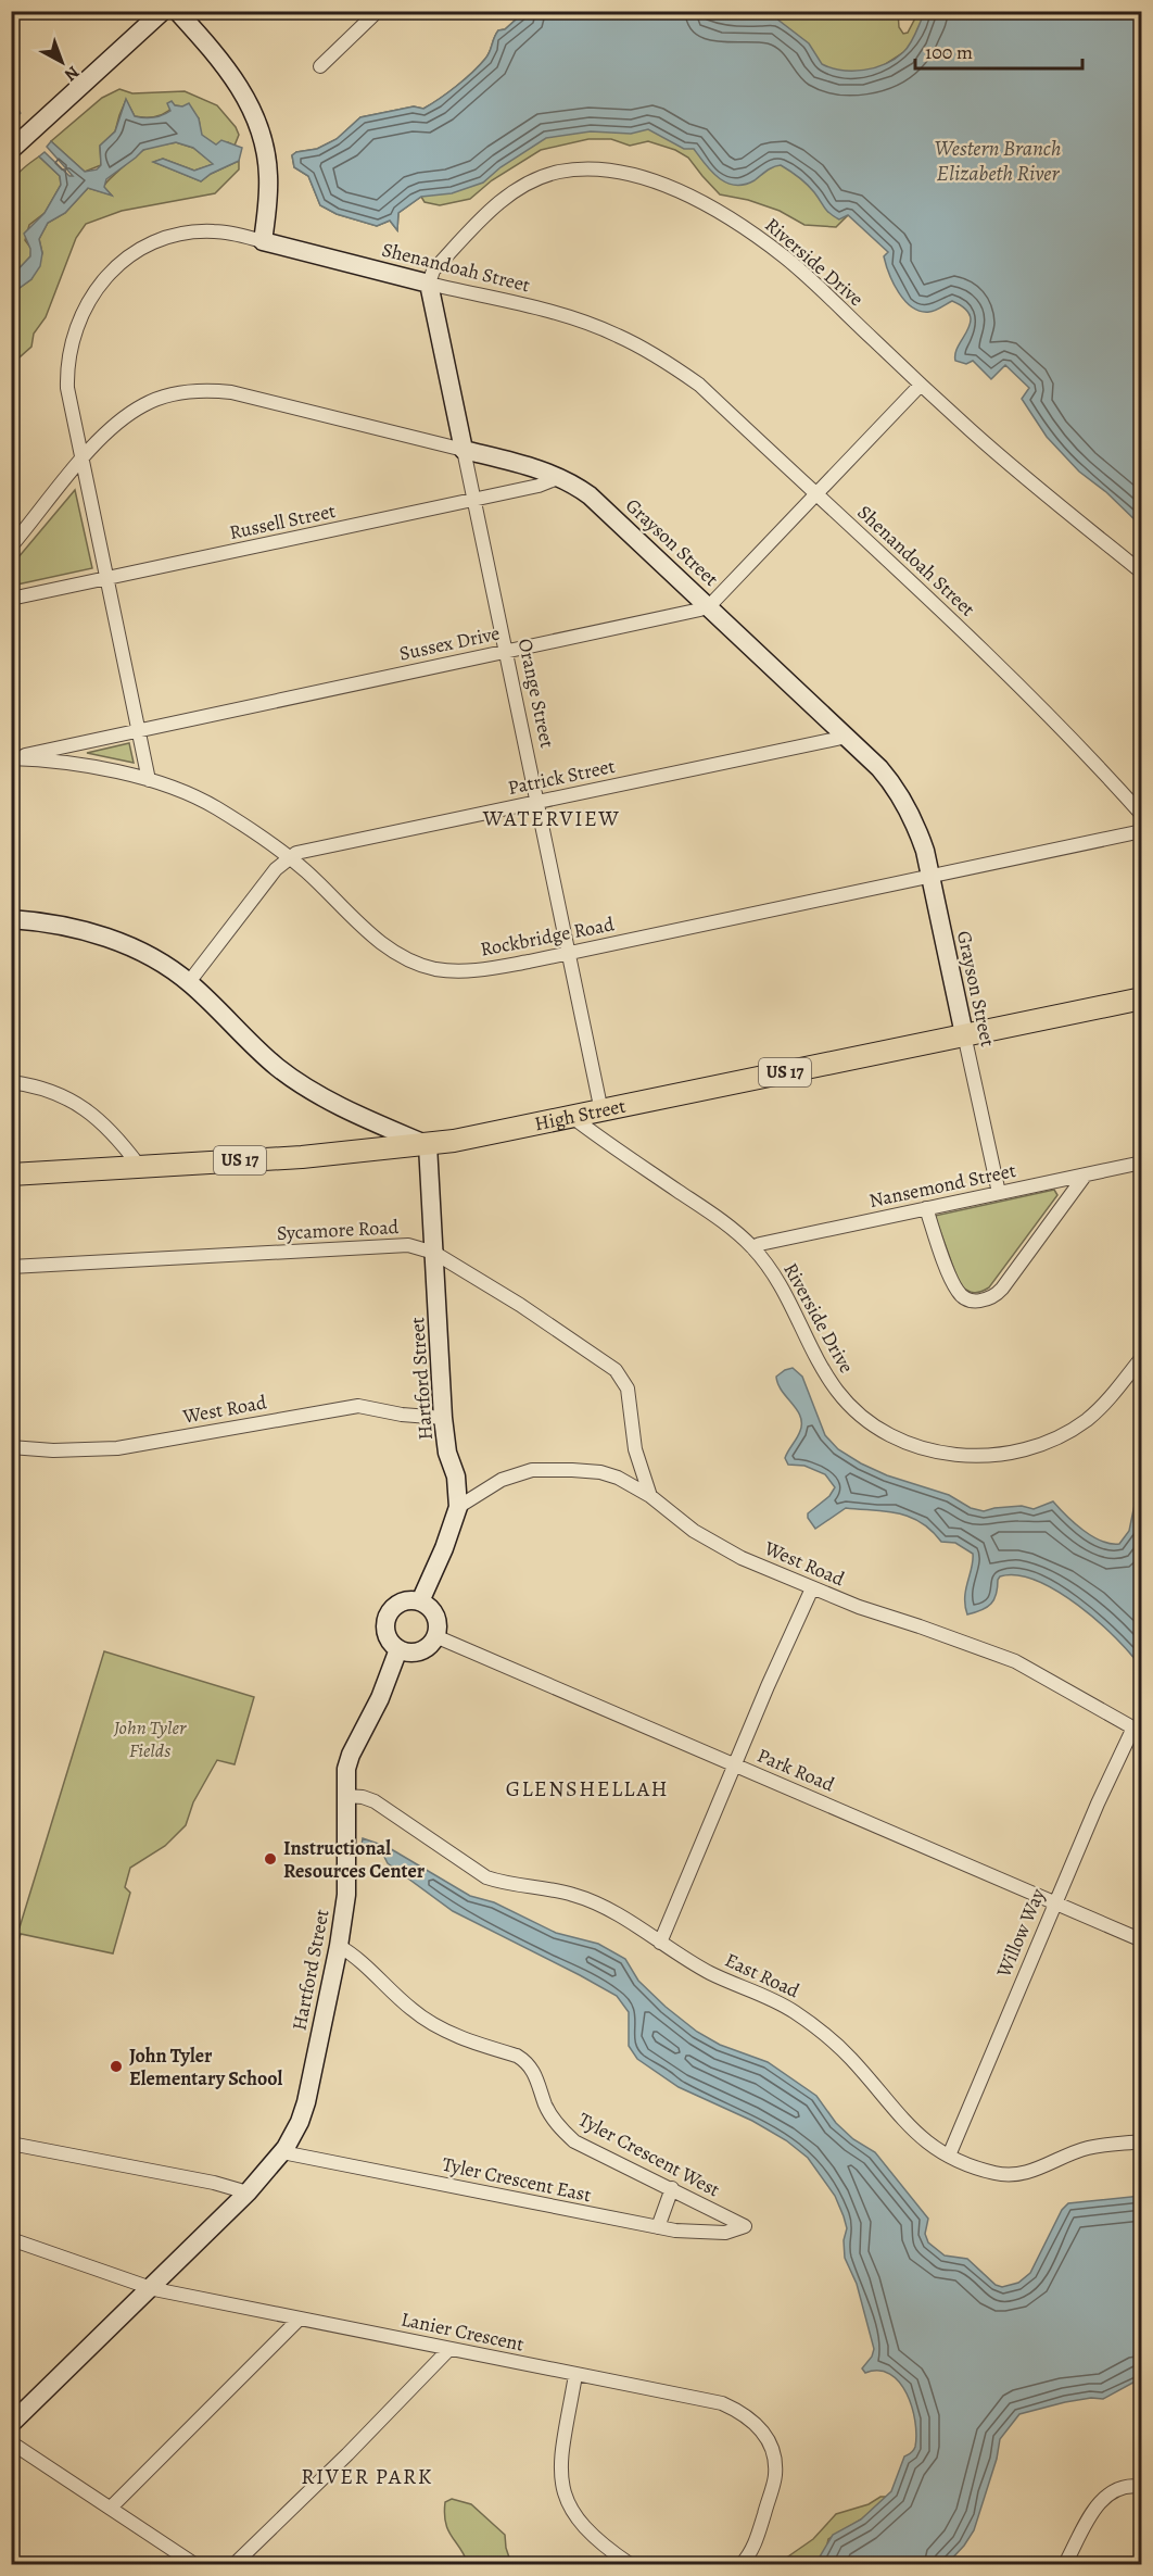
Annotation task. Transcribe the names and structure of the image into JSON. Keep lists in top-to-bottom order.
{
  "streets": {
    "main road": ["US 17", "High Street"],
    "street": [
      "Riverside Drive",
      "Shenandoah Street",
      "Russell Street",
      "Grayson Street",
      "Sussex Drive",
      "Orange Street",
      "Patrick Street",
      "Rockbridge Road",
      "Nansemond Street",
      "Sycamore Road",
      "Hartford Street",
      "West Road",
      "Park Road",
      "Willow Way",
      "East Road",
      "Tyler Crescent West",
      "Tyler Crescent East",
      "Lanier Crescent"
    ]
  },
  "crossings": [
    ["Riverside Drive", "Shenandoah Street"],
    ["Riverside Drive", "Orange Street"],
    ["Riverside Drive", "High Street"],
    ["Riverside Drive", "Nansemond Street"],
    ["Shenandoah Street", "Russell Street"],
    ["Shenandoah Street", "Grayson Street"],
    ["Shenandoah Street", "Sussex Drive"],
    ["Shenandoah Street", "Orange Street"],
    ["Shenandoah Street", "Rockbridge Road"],
    ["Russell Street", "Grayson Street"],
    ["Russell Street", "Orange Street"],
    ["Grayson Street", "Sussex Drive"],
    ["Grayson Street", "Orange Street"],
    ["Grayson Street", "Patrick Street"],
    ["Grayson Street", "Rockbridge Road"],
    ["Grayson Street", "High Street"],
    ["Grayson Street", "Nansemond Street"],
    ["Sussex Drive", "Orange Street"],
    ["Sussex Drive", "Rockbridge Road"],
    ["Orange Street", "Patrick Street"],
    ["Orange Street", "Rockbridge Road"],
    ["Orange Street", "High Street"],
    ["Patrick Street", "Rockbridge Road"],
    ["High Street", "Hartford Street"],
    ["Sycamore Road", "Hartford Street"],
    ["Sycamore Road", "West Road"],
    ["Hartford Street", "West Road"],
    ["Hartford Street", "Park Road"],
    ["Hartford Street", "East Road"],
    ["Hartford Street", "Tyler Crescent West"],
    ["Hartford Street", "Tyler Crescent East"],
    ["Hartford Street", "Lanier Crescent"],
    ["West Road", "Willow Way"],
    ["Park Road", "Willow Way"],
    ["Willow Way", "East Road"],
    ["Tyler Crescent West", "Tyler Crescent East"]
  ],
  "districts": ["WATERVIEW", "GLENSHELLAH", "RIVER PARK"],
  "water": ["Western Branch Elizabeth River"],
  "parks": ["John Tyler Fields"],
  "places": ["Instructional Resources Center", "John Tyler Elementary School"],
  "scale_bar": "100 m",
  "north": "bottom right"
}
